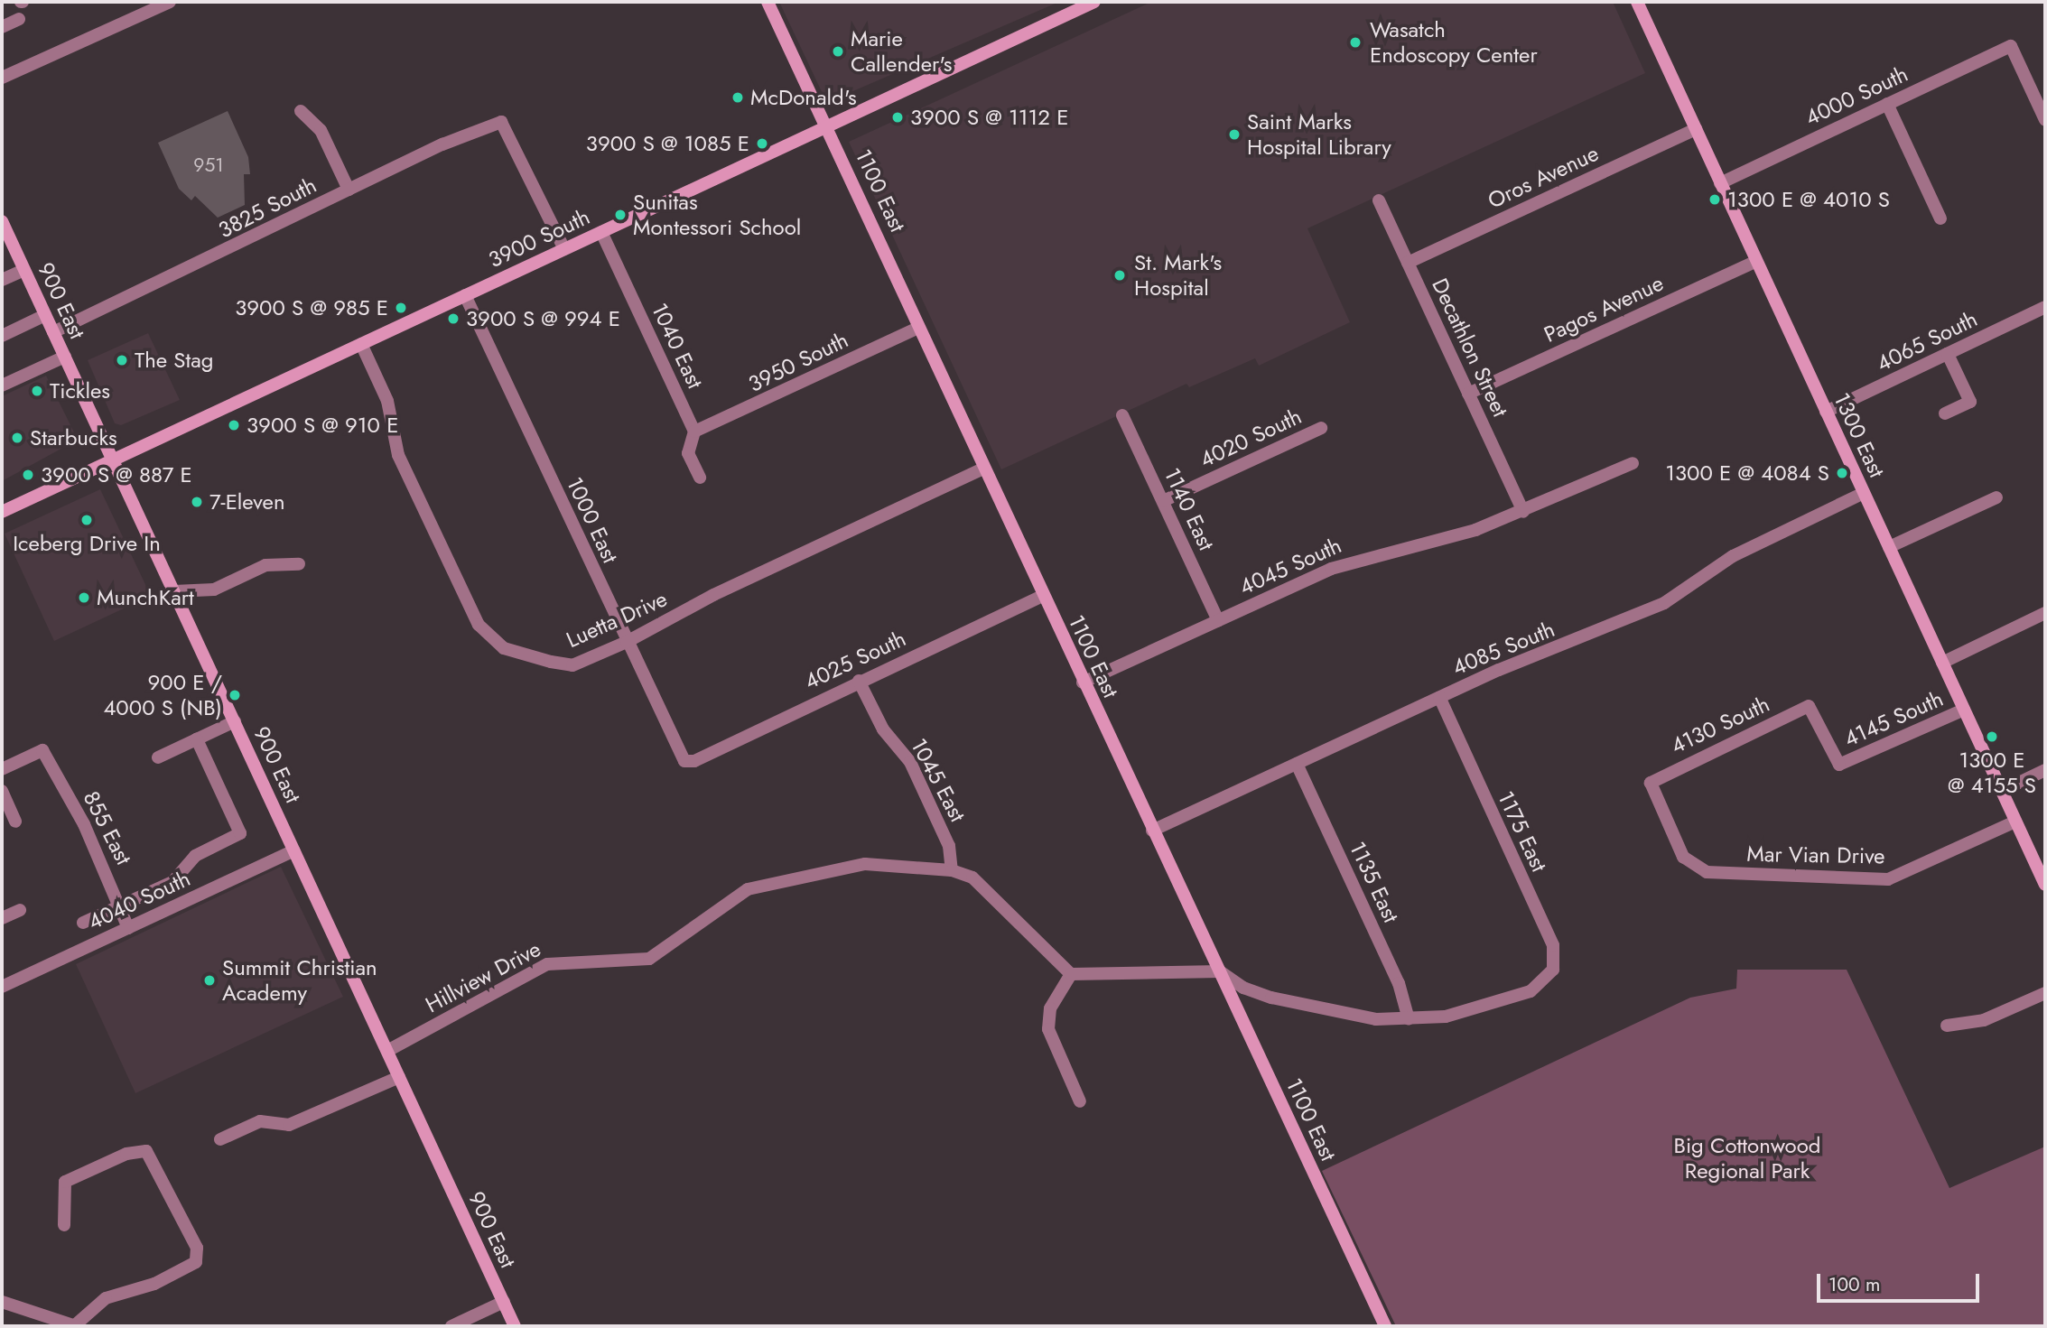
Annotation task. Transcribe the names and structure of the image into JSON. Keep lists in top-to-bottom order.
{
  "streets": {
    "main road": [
      "1100 East",
      "3900 South",
      "900 East",
      "1300 East"
    ],
    "street": [
      "4000 South",
      "Oros Avenue",
      "3825 South",
      "Pagos Avenue",
      "4065 South",
      "1040 East",
      "Decathlon Street",
      "3950 South",
      "4020 South",
      "1140 East",
      "1000 East",
      "4045 South",
      "Luetta Drive",
      "4085 South",
      "4025 South",
      "4145 South",
      "4130 South",
      "1045 East",
      "855 East",
      "1175 East",
      "Mar Vian Drive",
      "1135 East",
      "4040 South",
      "Hillview Drive"
    ]
  },
  "crossings": [
    ["4000 South", "1300 East"],
    ["Oros Avenue", "Decathlon Street"],
    ["Oros Avenue", "1300 East"],
    ["1100 East", "3900 South"],
    ["1100 East", "3950 South"],
    ["1100 East", "4045 South"],
    ["1100 East", "Luetta Drive"],
    ["1100 East", "4085 South"],
    ["1100 East", "4025 South"],
    ["3825 South", "3900 South"],
    ["3825 South", "900 East"],
    ["3900 South", "900 East"],
    ["3900 South", "1040 East"],
    ["3900 South", "1000 East"],
    ["3900 South", "Luetta Drive"],
    ["900 East", "4040 South"],
    ["900 East", "Hillview Drive"],
    ["Pagos Avenue", "Decathlon Street"],
    ["Pagos Avenue", "1300 East"],
    ["4065 South", "1300 East"],
    ["1040 East", "3950 South"],
    ["Decathlon Street", "4045 South"],
    ["1300 East", "4085 South"],
    ["1300 East", "4145 South"],
    ["1300 East", "Mar Vian Drive"],
    ["4020 South", "1140 East"],
    ["1140 East", "4045 South"],
    ["1000 East", "Luetta Drive"],
    ["1000 East", "4025 South"],
    ["4085 South", "1175 East"],
    ["4085 South", "1135 East"],
    ["4025 South", "1045 East"],
    ["4145 South", "4130 South"],
    ["4130 South", "Mar Vian Drive"],
    ["1045 East", "Hillview Drive"],
    ["855 East", "4040 South"],
    ["1175 East", "1135 East"]
  ],
  "parks": ["Big Cottonwood Regional Park"],
  "places": [
    "Wasatch Endoscopy Center",
    "Marie Callender's",
    "McDonald's",
    "3900 S @ 1112 E",
    "Saint Marks Hospital Library",
    "3900 S @ 1085 E",
    "1300 E @ 4010 S",
    "Sunitas Montessori School",
    "St. Mark's Hospital",
    "3900 S @ 985 E",
    "3900 S @ 994 E",
    "The Stag",
    "Tickles",
    "3900 S @ 910 E",
    "Starbucks",
    "1300 E @ 4084 S",
    "3900 S @ 887 E",
    "7-Eleven",
    "Iceberg Drive In",
    "MunchKart",
    "900 E / 4000 S (NB)",
    "1300 E @ 4155 S",
    "Summit Christian Academy"
  ],
  "house_numbers": ["951"],
  "scale_bar": "100 m"
}
